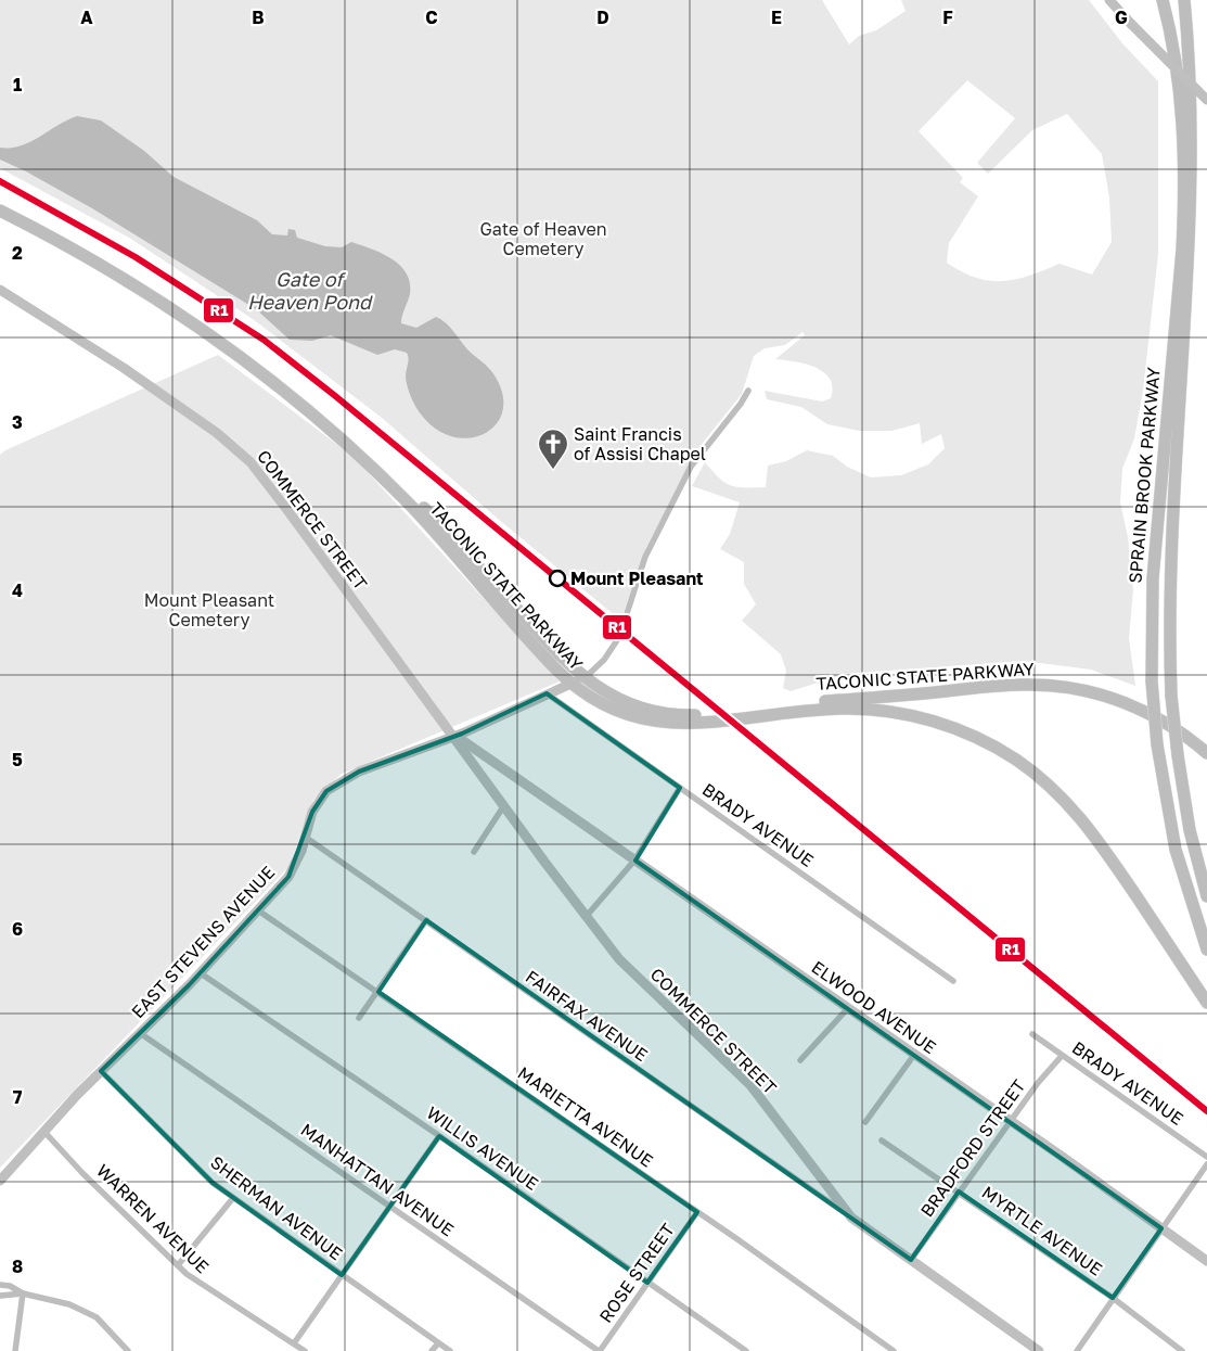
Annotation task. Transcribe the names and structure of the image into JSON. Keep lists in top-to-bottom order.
{
  "streets": {
    "highway": ["SPRAIN BROOK PARKWAY", "TACONIC STATE PARKWAY"],
    "street": [
      "COMMERCE STREET",
      "BRADY AVENUE",
      "EAST STEVENS AVENUE",
      "ELWOOD AVENUE",
      "FAIRFAX AVENUE",
      "MARIETTA AVENUE",
      "WILLIS AVENUE",
      "BRADFORD STREET",
      "MANHATTAN AVENUE",
      "SHERMAN AVENUE",
      "WARREN AVENUE",
      "MYRTLE AVENUE",
      "ROSE STREET"
    ]
  },
  "crossings": [
    ["COMMERCE STREET", "EAST STEVENS AVENUE"],
    ["COMMERCE STREET", "ELWOOD AVENUE"],
    ["COMMERCE STREET", "FAIRFAX AVENUE"],
    ["COMMERCE STREET", "BRADFORD STREET"],
    ["TACONIC STATE PARKWAY", "EAST STEVENS AVENUE"],
    ["BRADY AVENUE", "EAST STEVENS AVENUE"],
    ["BRADY AVENUE", "BRADFORD STREET"],
    ["EAST STEVENS AVENUE", "FAIRFAX AVENUE"],
    ["EAST STEVENS AVENUE", "MARIETTA AVENUE"],
    ["EAST STEVENS AVENUE", "WILLIS AVENUE"],
    ["EAST STEVENS AVENUE", "MANHATTAN AVENUE"],
    ["EAST STEVENS AVENUE", "SHERMAN AVENUE"],
    ["EAST STEVENS AVENUE", "WARREN AVENUE"],
    ["ELWOOD AVENUE", "BRADFORD STREET"],
    ["MARIETTA AVENUE", "ROSE STREET"],
    ["WILLIS AVENUE", "ROSE STREET"],
    ["BRADFORD STREET", "MYRTLE AVENUE"],
    ["MANHATTAN AVENUE", "ROSE STREET"]
  ],
  "water": ["Gate of Heaven Pond"],
  "parks": ["Gate of Heaven Cemetery", "Mount Pleasant Cemetery"],
  "places": {
    "church": ["Saint Francis of Assisi Chapel"],
    "other": ["Mount Pleasant"]
  },
  "lines": ["transit line R1"],
  "grid": {
    "columns": [
      "A",
      "B",
      "C",
      "D",
      "E",
      "F",
      "G"
    ],
    "rows": [
      "1",
      "2",
      "3",
      "4",
      "5",
      "6",
      "7",
      "8"
    ]
  }
}
